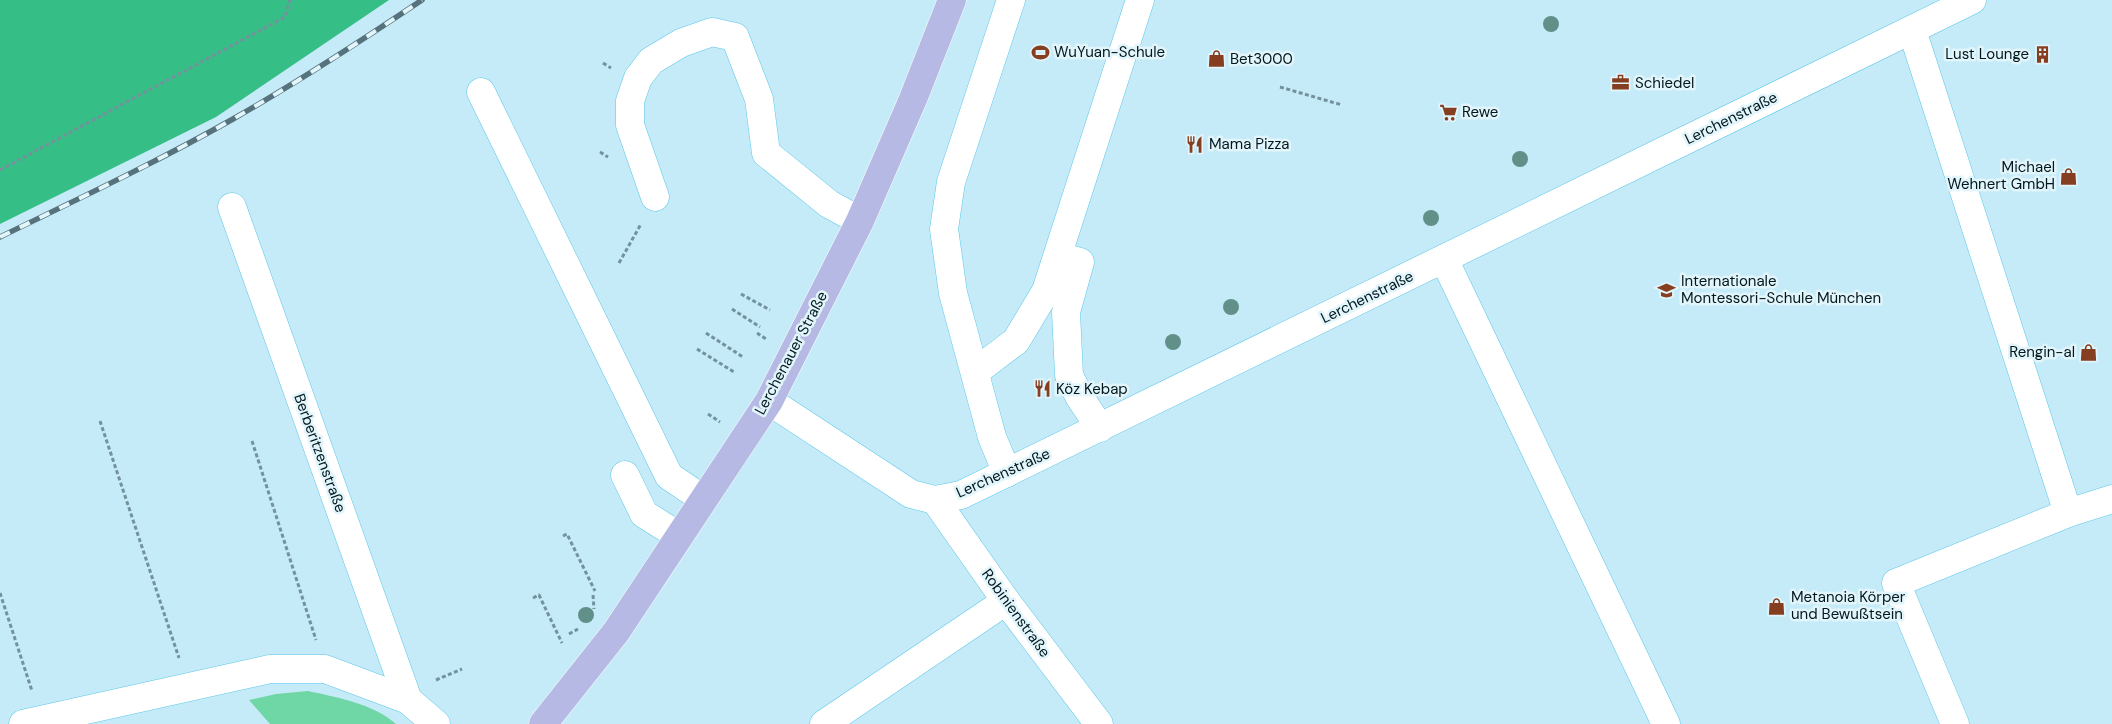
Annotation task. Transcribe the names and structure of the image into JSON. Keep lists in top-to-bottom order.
{
  "streets": {
    "main road": ["Lerchenauer Straße"],
    "street": ["Lerchenstraße", "Berberitzenstraße", "Robinienstraße"]
  },
  "crossings": [
    ["Lerchenstraße", "Lerchenauer Straße"],
    ["Lerchenstraße", "Robinienstraße"]
  ],
  "places": {
    "sports": ["WuYuan-Schule"],
    "building": ["Lust Lounge"],
    "shop": [
      "Bet3000",
      "Michael Wehnert GmbH",
      "Rengin-al",
      "Metanoia Körper und Bewußtsein"
    ],
    "office": ["Schiedel"],
    "supermarket": ["Rewe"],
    "restaurant": ["Mama Pizza", "Köz Kebap"],
    "school or university": ["Internationale Montessori-Schule München"]
  }
}
